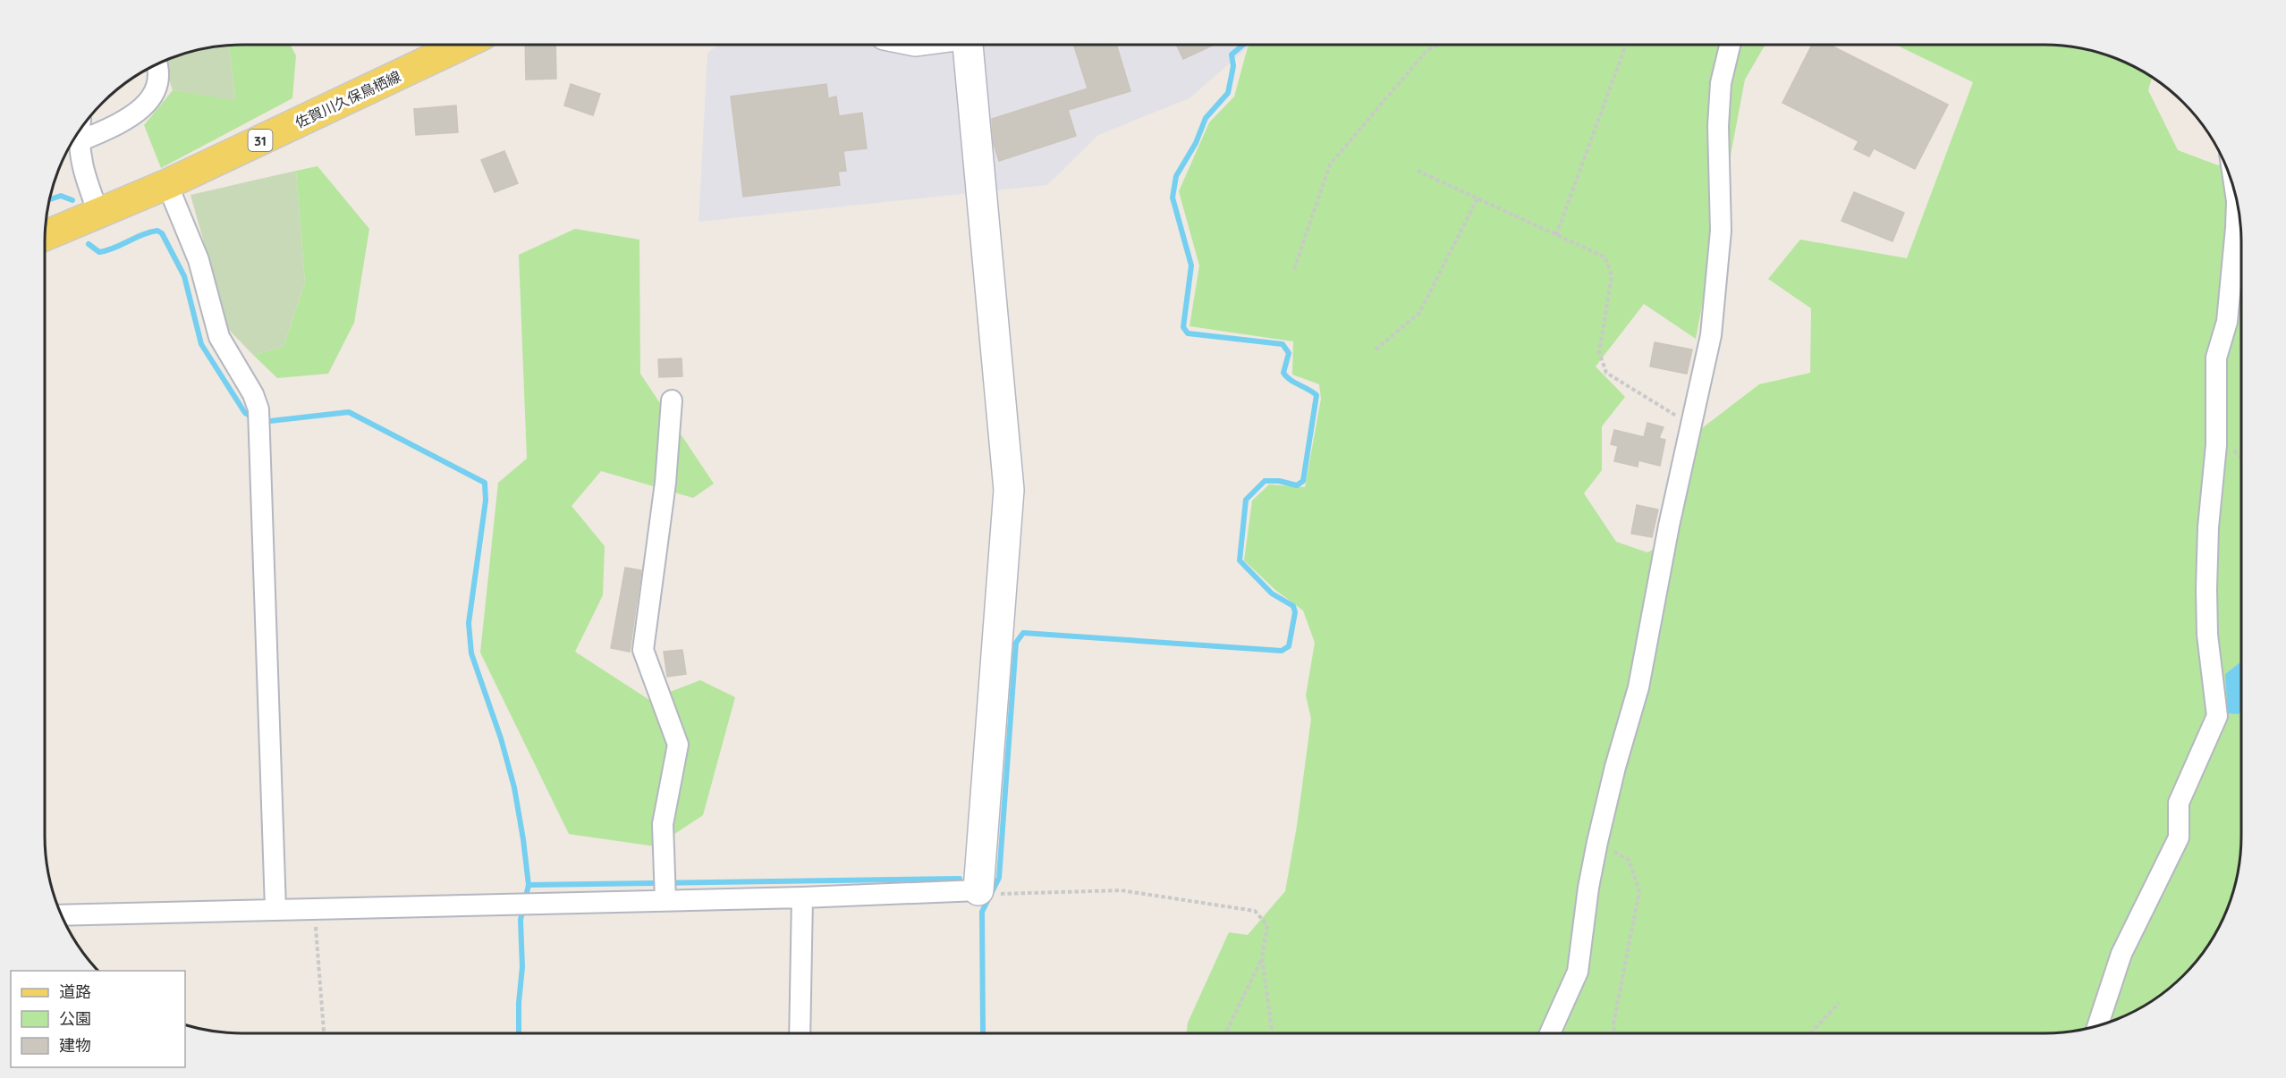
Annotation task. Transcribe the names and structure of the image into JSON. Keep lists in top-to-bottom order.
{
  "streets": {
    "main road": ["佐賀川久保鳥栖線", "31"]
  },
  "legend": ["道路", "公園", "建物"]
}
